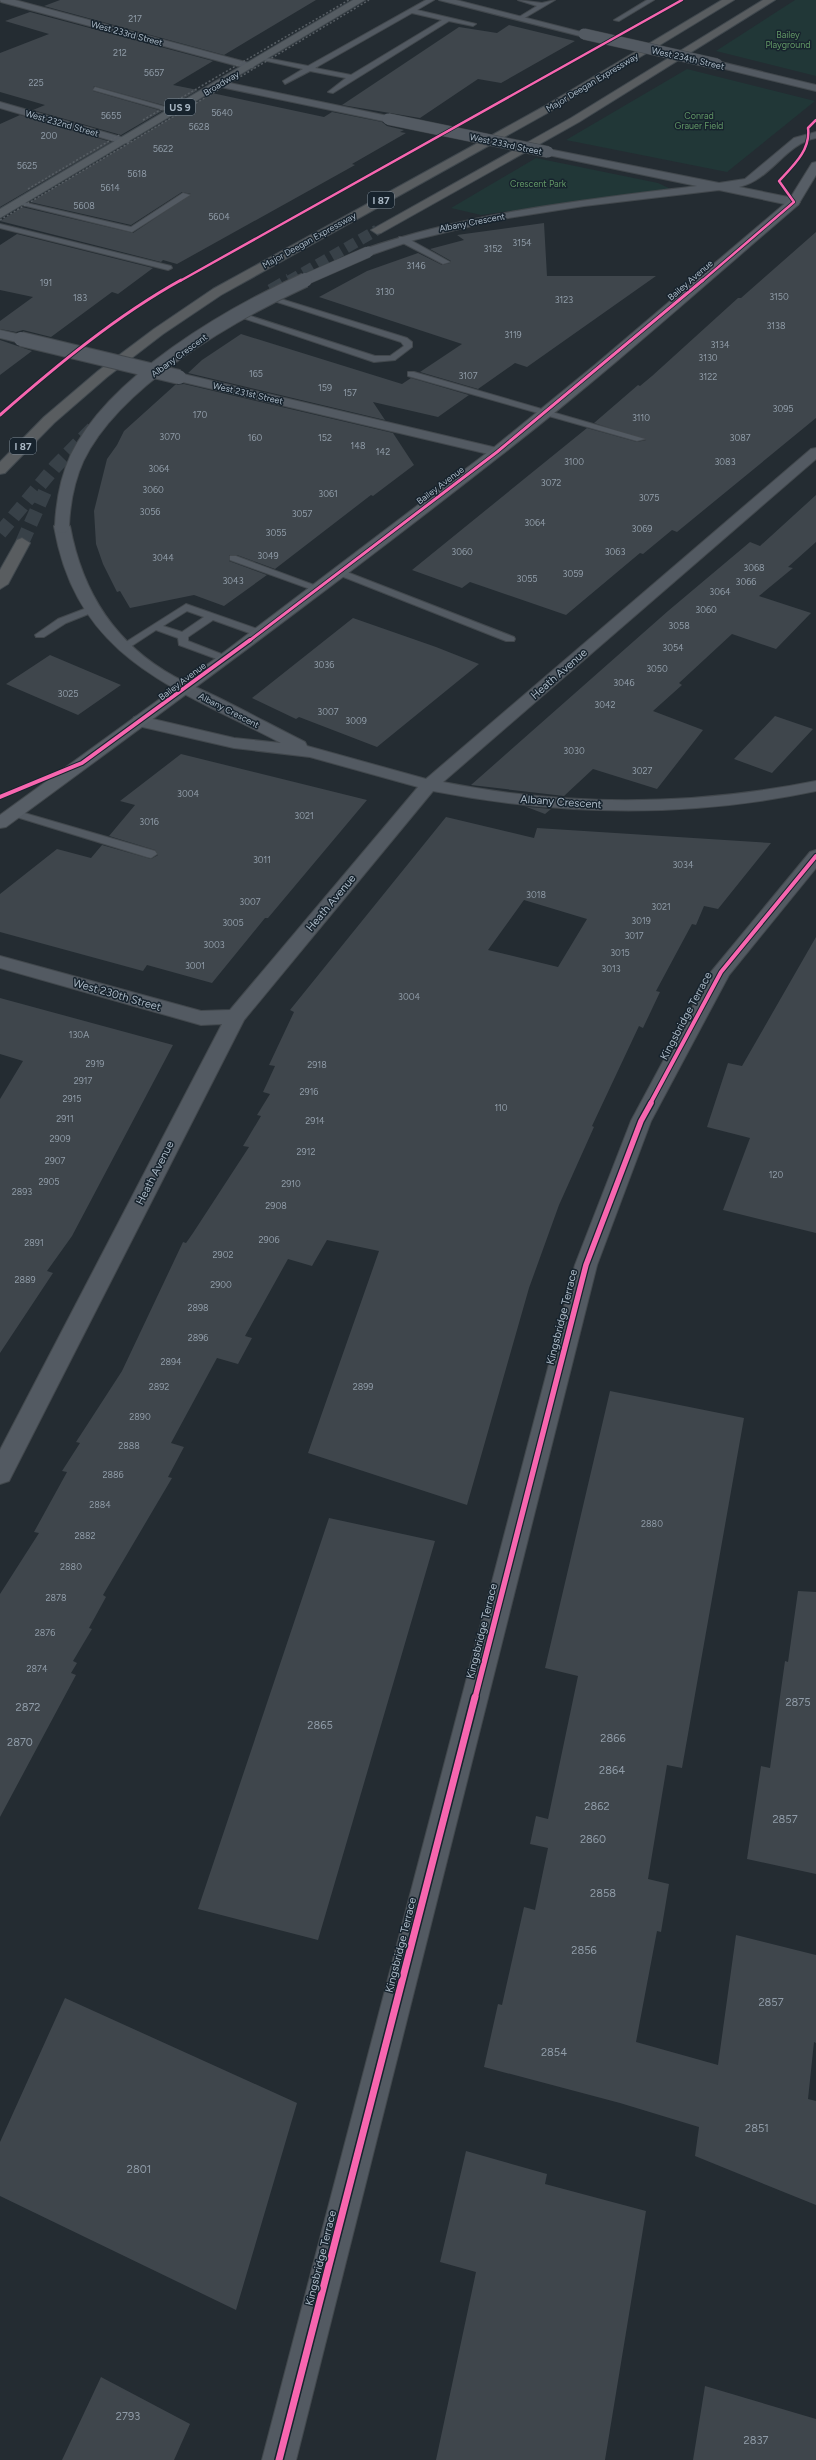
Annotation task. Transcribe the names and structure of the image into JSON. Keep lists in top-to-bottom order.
{
  "streets": {
    "highway": ["Major Deegan Expressway", "I 87"],
    "main road": ["Broadway", "US 9", "Bailey Avenue"],
    "street": [
      "West 233rd Street",
      "West 234th Street",
      "West 232nd Street",
      "Albany Crescent",
      "West 231st Street",
      "Heath Avenue",
      "West 230th Street",
      "Kingsbridge Terrace"
    ]
  },
  "crossings": [
    ["West 233rd Street", "Broadway"],
    ["West 233rd Street", "Albany Crescent"],
    ["West 233rd Street", "Bailey Avenue"],
    ["Broadway", "West 232nd Street"],
    ["Albany Crescent", "Bailey Avenue"],
    ["Albany Crescent", "West 231st Street"],
    ["Albany Crescent", "Heath Avenue"],
    ["Bailey Avenue", "West 231st Street"],
    ["Heath Avenue", "West 230th Street"]
  ],
  "parks": ["Bailey Playground", "Conrad Grauer Field", "Crescent Park"],
  "house_numbers": [
    "217",
    "212",
    "5657",
    "225",
    "5640",
    "5655",
    "5628",
    "200",
    "5622",
    "5625",
    "5618",
    "5614",
    "5608",
    "5604",
    "3154",
    "3152",
    "3146",
    "191",
    "3130",
    "3150",
    "183",
    "3123",
    "3138",
    "3119",
    "3134",
    "3130",
    "165",
    "3107",
    "3122",
    "159",
    "157",
    "3095",
    "170",
    "3110",
    "3070",
    "160",
    "152",
    "3087",
    "148",
    "142",
    "3100",
    "3083",
    "3064",
    "3072",
    "3060",
    "3061",
    "3075",
    "3056",
    "3057",
    "3064",
    "3069",
    "3055",
    "3060",
    "3063",
    "3049",
    "3044",
    "3068",
    "3059",
    "3055",
    "3043",
    "3066",
    "3064",
    "3060",
    "3058",
    "3054",
    "3036",
    "3050",
    "3046",
    "3025",
    "3042",
    "3007",
    "3009",
    "3030",
    "3027",
    "3004",
    "3021",
    "3016",
    "3011",
    "3034",
    "3018",
    "3007",
    "3021",
    "3019",
    "3005",
    "3017",
    "3003",
    "3015",
    "3001",
    "3013",
    "3004",
    "130A",
    "2919",
    "2918",
    "2917",
    "2916",
    "2915",
    "110",
    "2911",
    "2914",
    "2909",
    "2912",
    "2907",
    "120",
    "2905",
    "2910",
    "2893",
    "2908",
    "2906",
    "2891",
    "2902",
    "2889",
    "2900",
    "2898",
    "2896",
    "2894",
    "2892",
    "2899",
    "2890",
    "2888",
    "2886",
    "2884",
    "2880",
    "2882",
    "2880",
    "2878",
    "2876",
    "2874",
    "2875",
    "2872",
    "2865",
    "2866",
    "2870",
    "2864",
    "2862",
    "2857",
    "2860",
    "2858",
    "2856",
    "2857",
    "2854",
    "2851",
    "2801",
    "2793",
    "2837"
  ]
}
